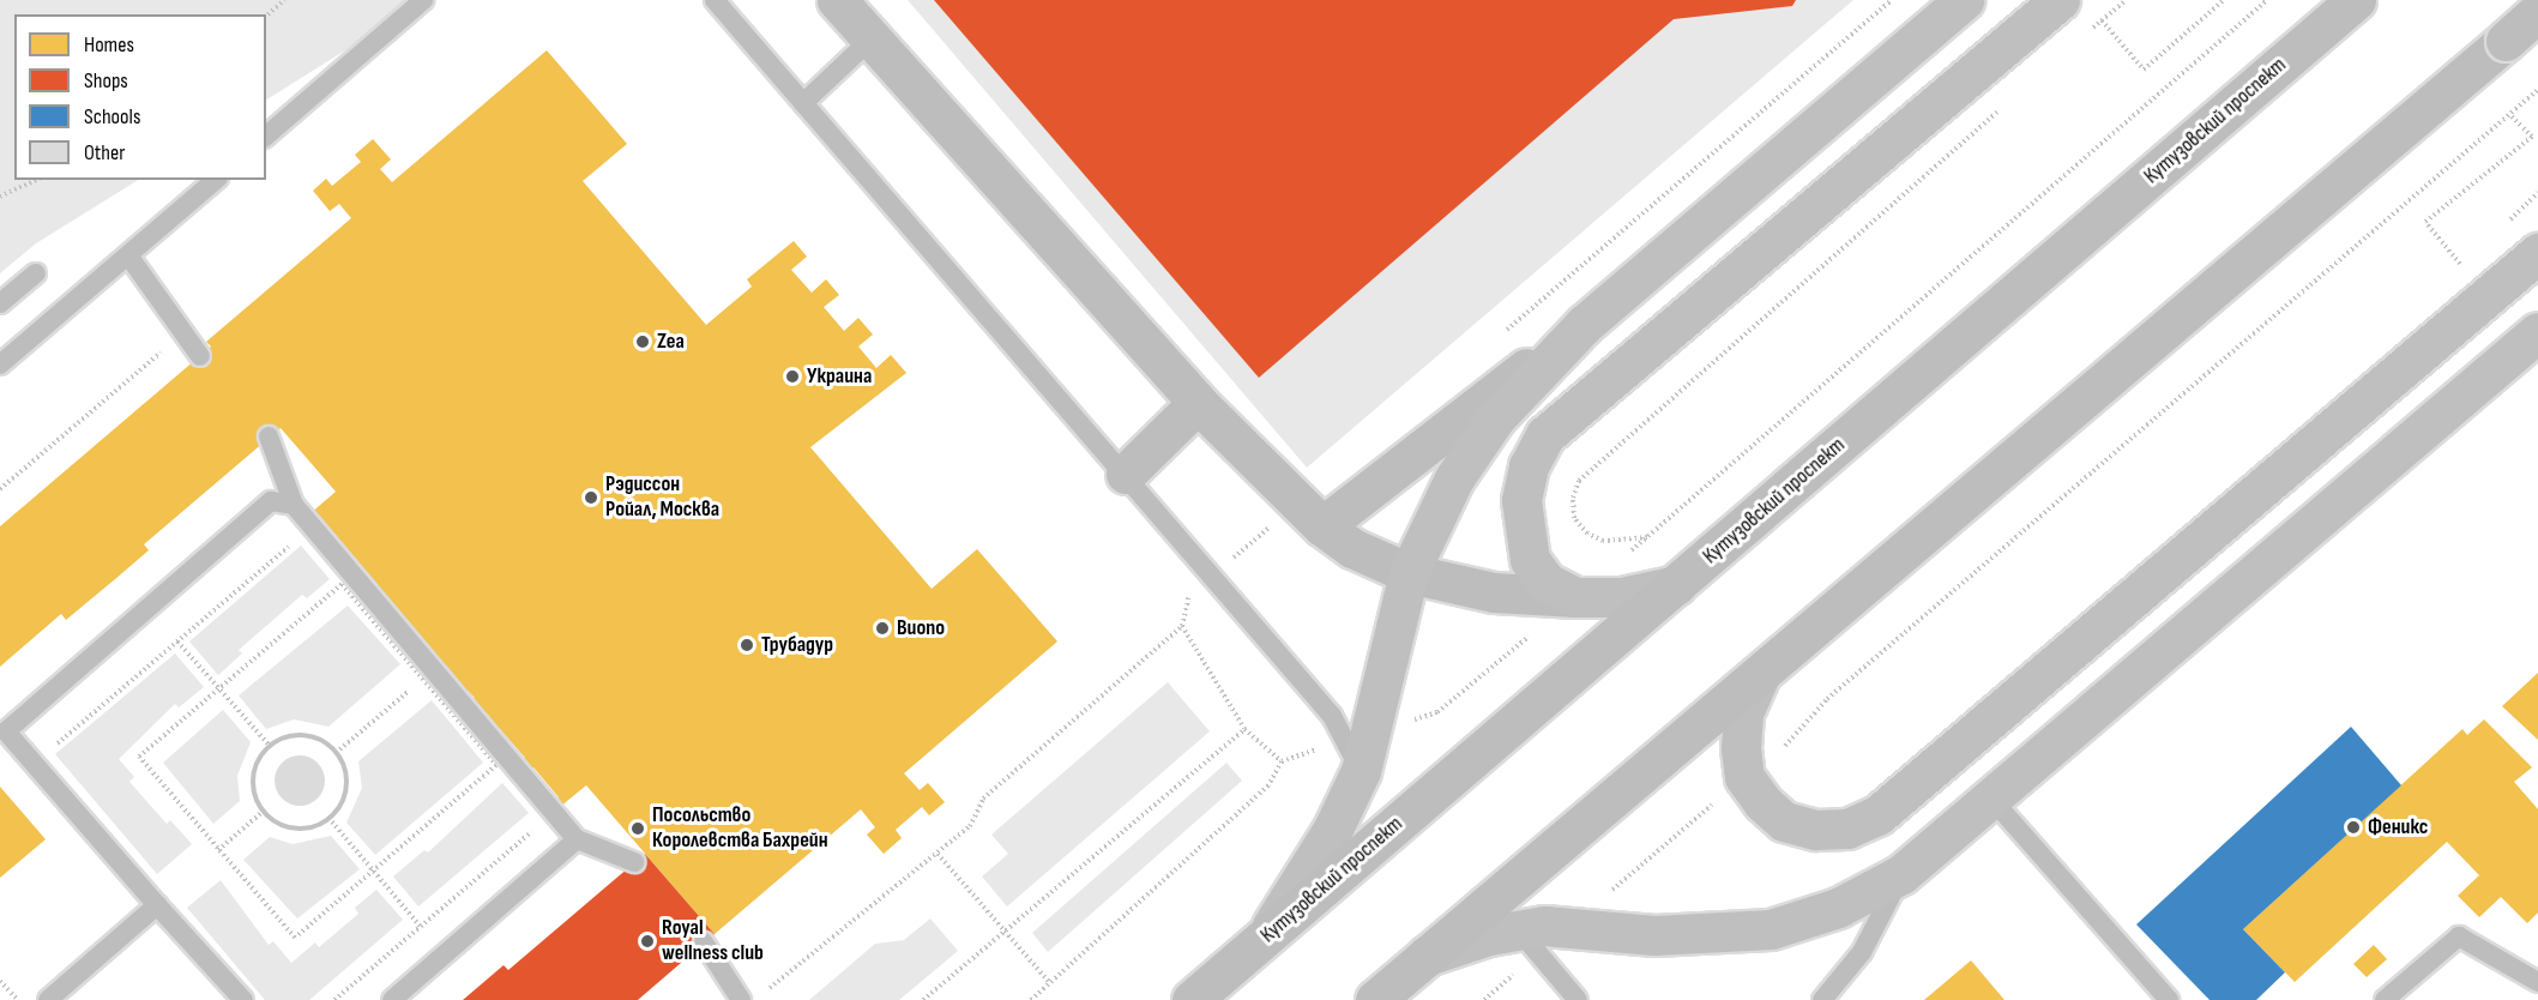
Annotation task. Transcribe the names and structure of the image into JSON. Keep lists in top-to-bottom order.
{
  "streets": {
    "main road": ["Кутузовский проспект"]
  },
  "places": [
    "Zea",
    "Украина",
    "Рэдиссон Ройал, Москва",
    "Buono",
    "Трубадур",
    "Феникс",
    "Посольство Королевства Бахрейн",
    "Royal wellness club"
  ],
  "legend": [
    "Homes",
    "Shops",
    "Schools",
    "Other"
  ]
}
